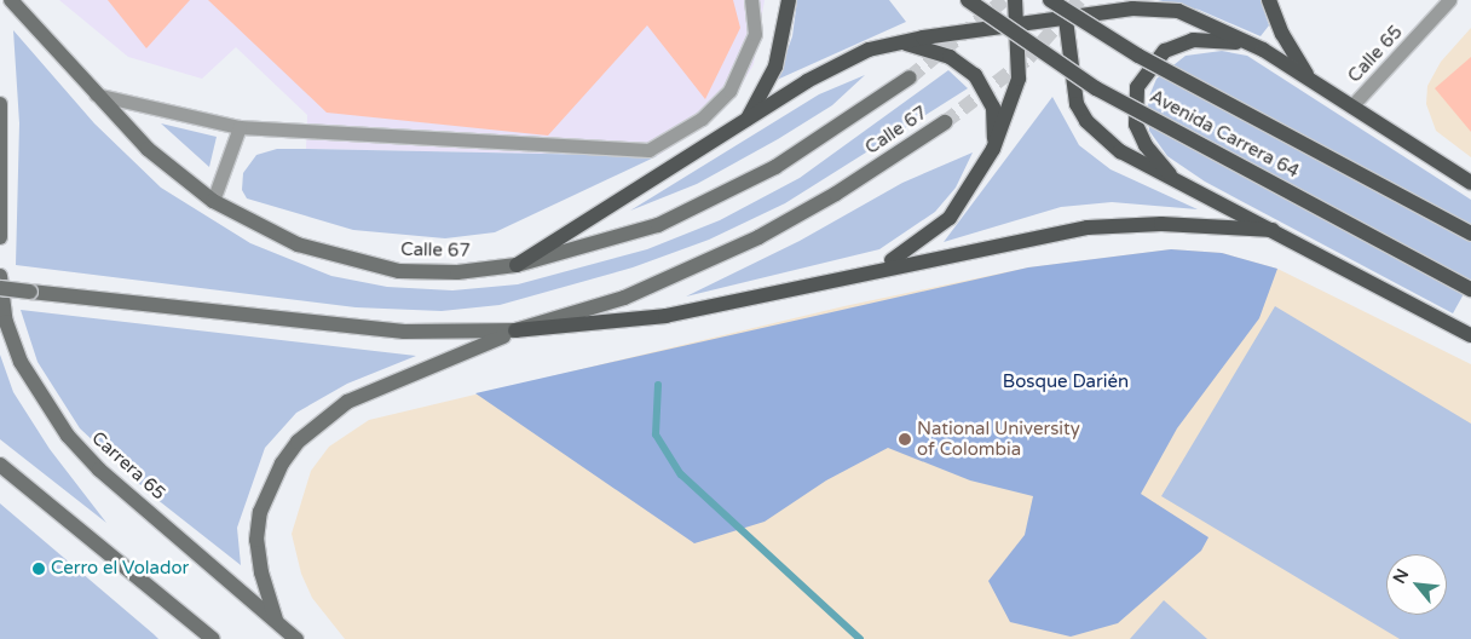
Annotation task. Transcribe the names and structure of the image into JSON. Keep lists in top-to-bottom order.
{
  "streets": {
    "main road": ["Calle 67", "Avenida Carrera 64", "Carrera 65"],
    "lane": ["Calle 65"]
  },
  "parks": ["Bosque Darién"],
  "places": ["National University of Colombia", "Cerro el Volador"],
  "north": "top left"
}
